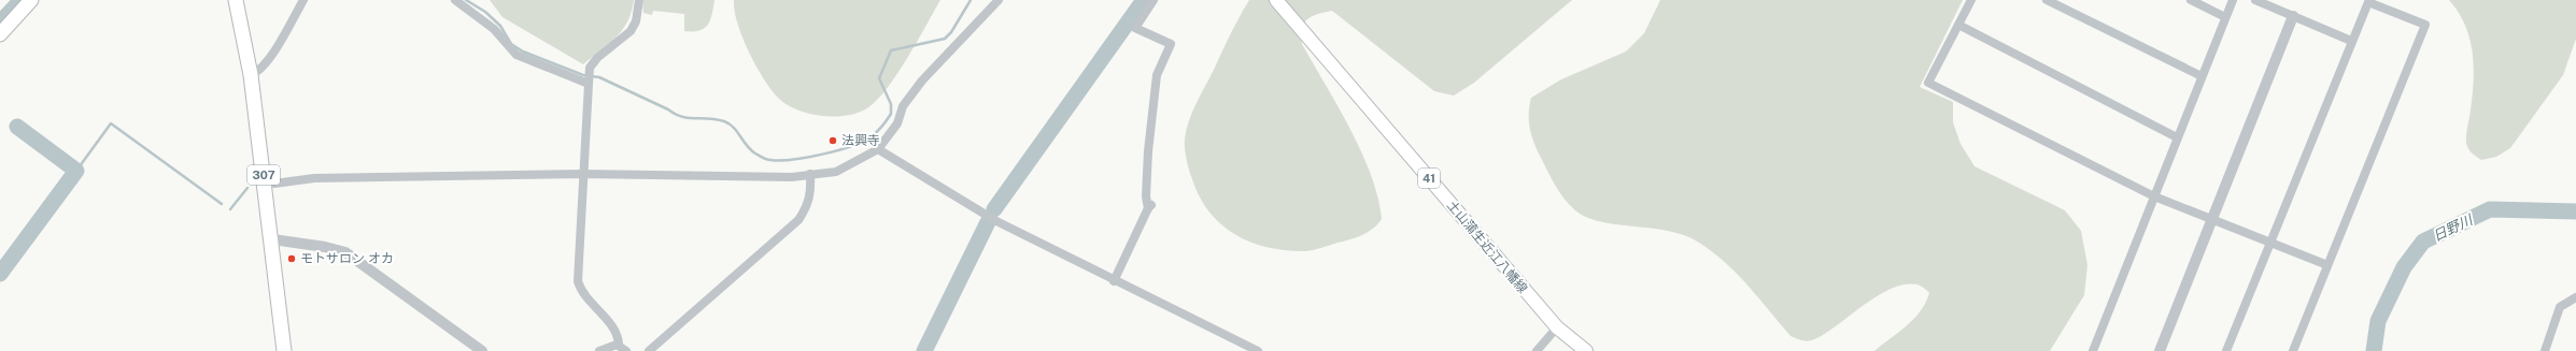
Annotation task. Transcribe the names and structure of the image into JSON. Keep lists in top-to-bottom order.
{
  "streets": {
    "highway": ["307"],
    "main road": ["41", "土山蒲生近江八幡線"]
  },
  "water": ["日野川"],
  "places": ["法興寺", "モトサロン オカ"]
}
